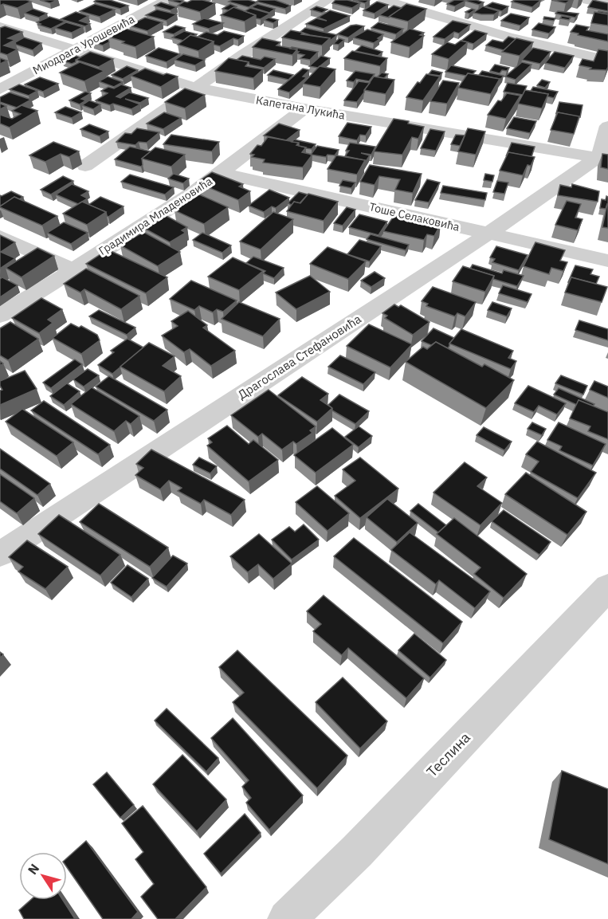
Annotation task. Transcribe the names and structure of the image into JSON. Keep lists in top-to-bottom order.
{
  "streets": {
    "street": [
      "Миодрага Урошевића",
      "Капетана Лукића",
      "Градимира Младеновића",
      "Тоше Селаковића",
      "Драгослава Стефановића",
      "Теслина"
    ]
  },
  "crossings": [
    ["Миодрага Урошевића", "Капетана Лукића"],
    ["Капетана Лукића", "Градимира Младеновића"],
    ["Капетана Лукића", "Драгослава Стефановића"],
    ["Градимира Младеновића", "Тоше Селаковића"],
    ["Тоше Селаковића", "Драгослава Стефановића"]
  ],
  "north": "top left"
}
